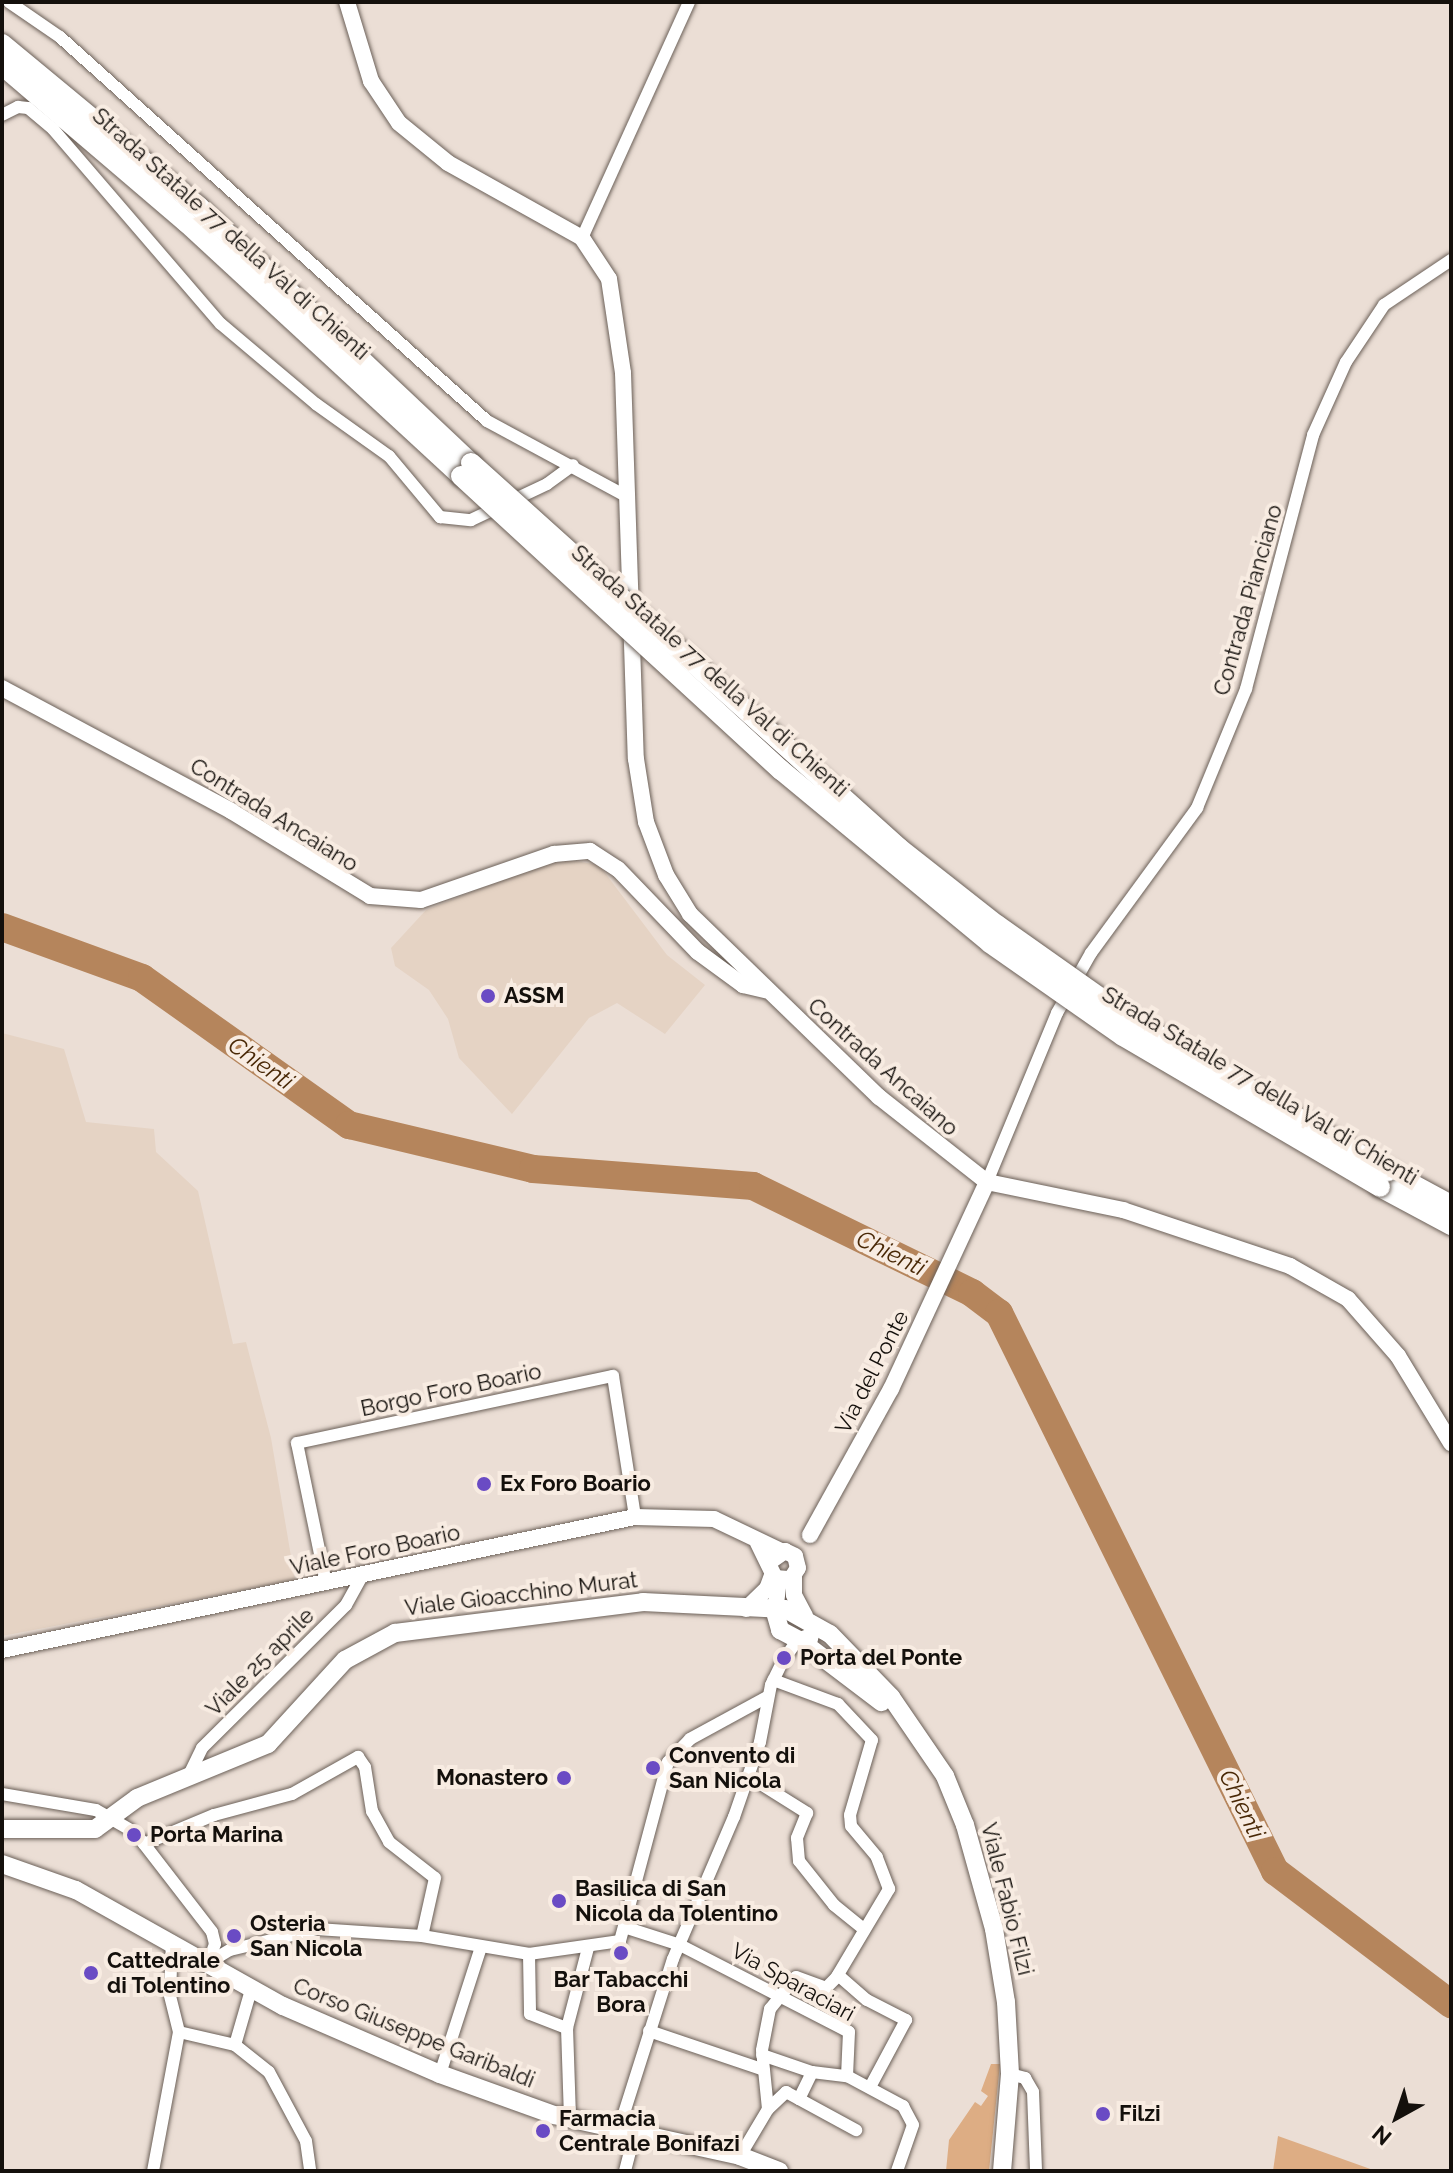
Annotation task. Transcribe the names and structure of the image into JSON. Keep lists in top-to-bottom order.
{
  "streets": {
    "highway": ["Strada Statale 77 della Val di Chienti"],
    "main road": ["Viale Gioacchino Murat", "Viale Fabio Filzi", "Corso Giuseppe Garibaldi"],
    "street": [
      "Contrada Pianciano",
      "Contrada Ancaiano",
      "Via del Ponte",
      "Borgo Foro Boario",
      "Viale Foro Boario",
      "Viale 25 aprile",
      "Via Sparaciari"
    ]
  },
  "crossings": [
    ["Contrada Pianciano", "Contrada Ancaiano"],
    ["Contrada Pianciano", "Via del Ponte"],
    ["Contrada Ancaiano", "Via del Ponte"],
    ["Via del Ponte", "Viale Foro Boario"],
    ["Via del Ponte", "Viale Gioacchino Murat"],
    ["Via del Ponte", "Viale Fabio Filzi"],
    ["Borgo Foro Boario", "Viale Foro Boario"],
    ["Viale Foro Boario", "Viale 25 aprile"],
    ["Viale Gioacchino Murat", "Viale 25 aprile"],
    ["Viale Gioacchino Murat", "Viale Fabio Filzi"]
  ],
  "water": ["Chienti"],
  "places": [
    "ASSM",
    "Ex Foro Boario",
    "Porta del Ponte",
    "Convento di San Nicola",
    "Monastero",
    "Porta Marina",
    "Basilica di San Nicola da Tolentino",
    "Osteria San Nicola",
    "Bar Tabacchi Bora",
    "Cattedrale di Tolentino",
    "Filzi",
    "Farmacia Centrale Bonifazi"
  ],
  "north": "bottom left"
}
